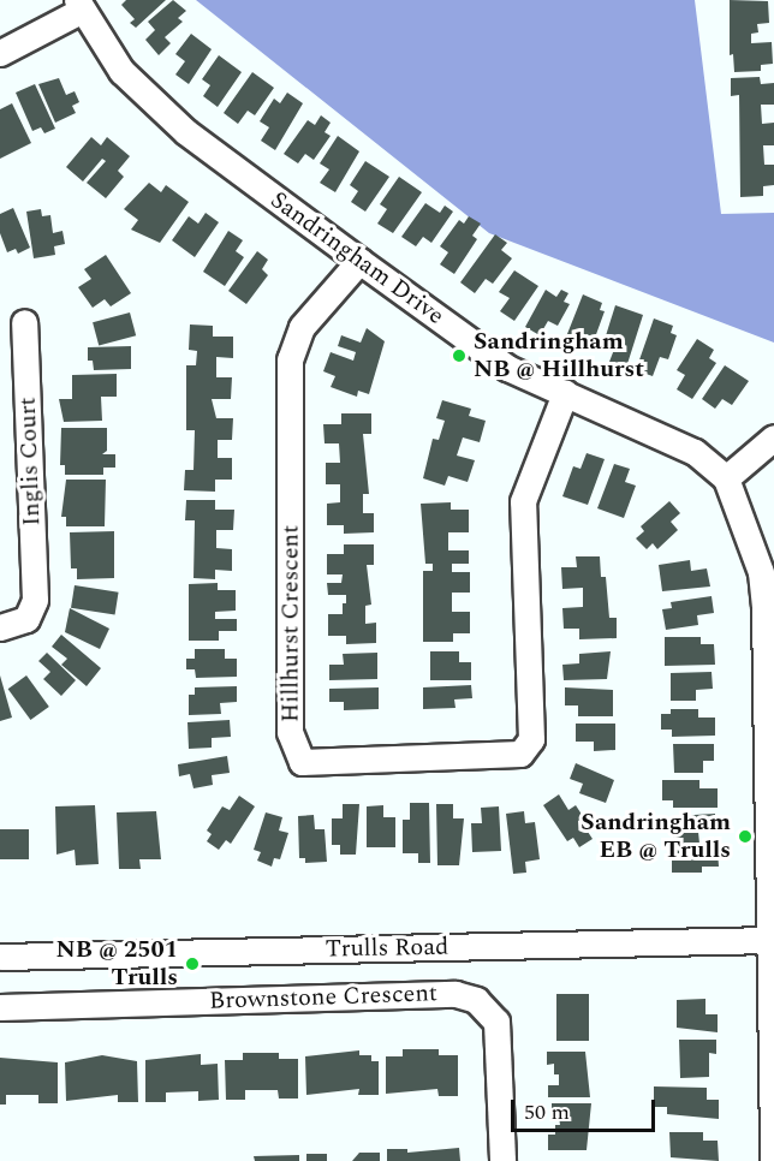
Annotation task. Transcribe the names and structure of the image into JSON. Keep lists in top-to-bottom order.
{
  "streets": {
    "street": [
      "Sandringham Drive",
      "Inglis Court",
      "Hillhurst Crescent",
      "Trulls Road",
      "Brownstone Crescent"
    ]
  },
  "crossings": [
    ["Sandringham Drive", "Hillhurst Crescent"],
    ["Sandringham Drive", "Trulls Road"]
  ],
  "places": ["Sandringham NB @ Hillhurst", "Sandringham EB @ Trulls", "NB @ 2501 Trulls"],
  "scale_bar": "50 m"
}
